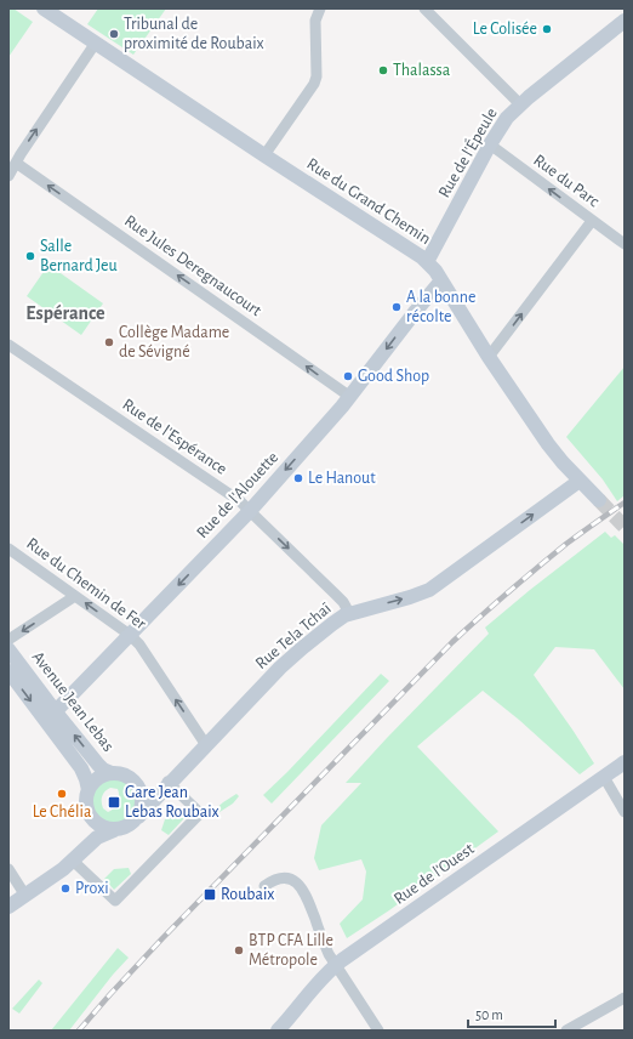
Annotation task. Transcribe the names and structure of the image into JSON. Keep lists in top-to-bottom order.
{
  "streets": {
    "street": [
      "Rue de l'Épeule",
      "Rue du Parc",
      "Rue du Grand Chemin",
      "Rue Jules Deregnaucourt",
      "Rue de l'Espérance",
      "Rue de l'Alouette",
      "Rue du Chemin de Fer",
      "Rue Tela Tchaï",
      "Avenue Jean Lebas",
      "Rue de l'Ouest"
    ]
  },
  "crossings": [
    ["Rue de l'Épeule", "Rue du Parc"],
    ["Rue de l'Épeule", "Rue du Grand Chemin"],
    ["Rue du Grand Chemin", "Rue de l'Alouette"],
    ["Rue du Grand Chemin", "Rue Tela Tchaï"],
    ["Rue Jules Deregnaucourt", "Rue de l'Alouette"],
    ["Rue de l'Espérance", "Rue de l'Alouette"],
    ["Rue de l'Espérance", "Rue Tela Tchaï"],
    ["Rue de l'Alouette", "Rue du Chemin de Fer"],
    ["Rue de l'Alouette", "Avenue Jean Lebas"],
    ["Rue du Chemin de Fer", "Rue Tela Tchaï"],
    ["Rue Tela Tchaï", "Avenue Jean Lebas"]
  ],
  "one_way": [
    "Rue du Parc",
    "Rue Jules Deregnaucourt",
    "Rue de l'Alouette",
    "Rue du Chemin de Fer",
    "Rue Tela Tchaï"
  ],
  "districts": ["Espérance"],
  "places": {
    "other": [
      "Le Colisée",
      "Tribunal de proximité de Roubaix",
      "Thalassa",
      "Salle Bernard Jeu",
      "A la bonne récolte",
      "Collège Madame de Sévigné",
      "Good Shop",
      "Le Hanout",
      "Le Chélia",
      "Proxi",
      "BTP CFA Lille Métropole"
    ],
    "transit": ["Gare Jean Lebas Roubaix", "Roubaix"]
  },
  "scale_bar": "50 m"
}
